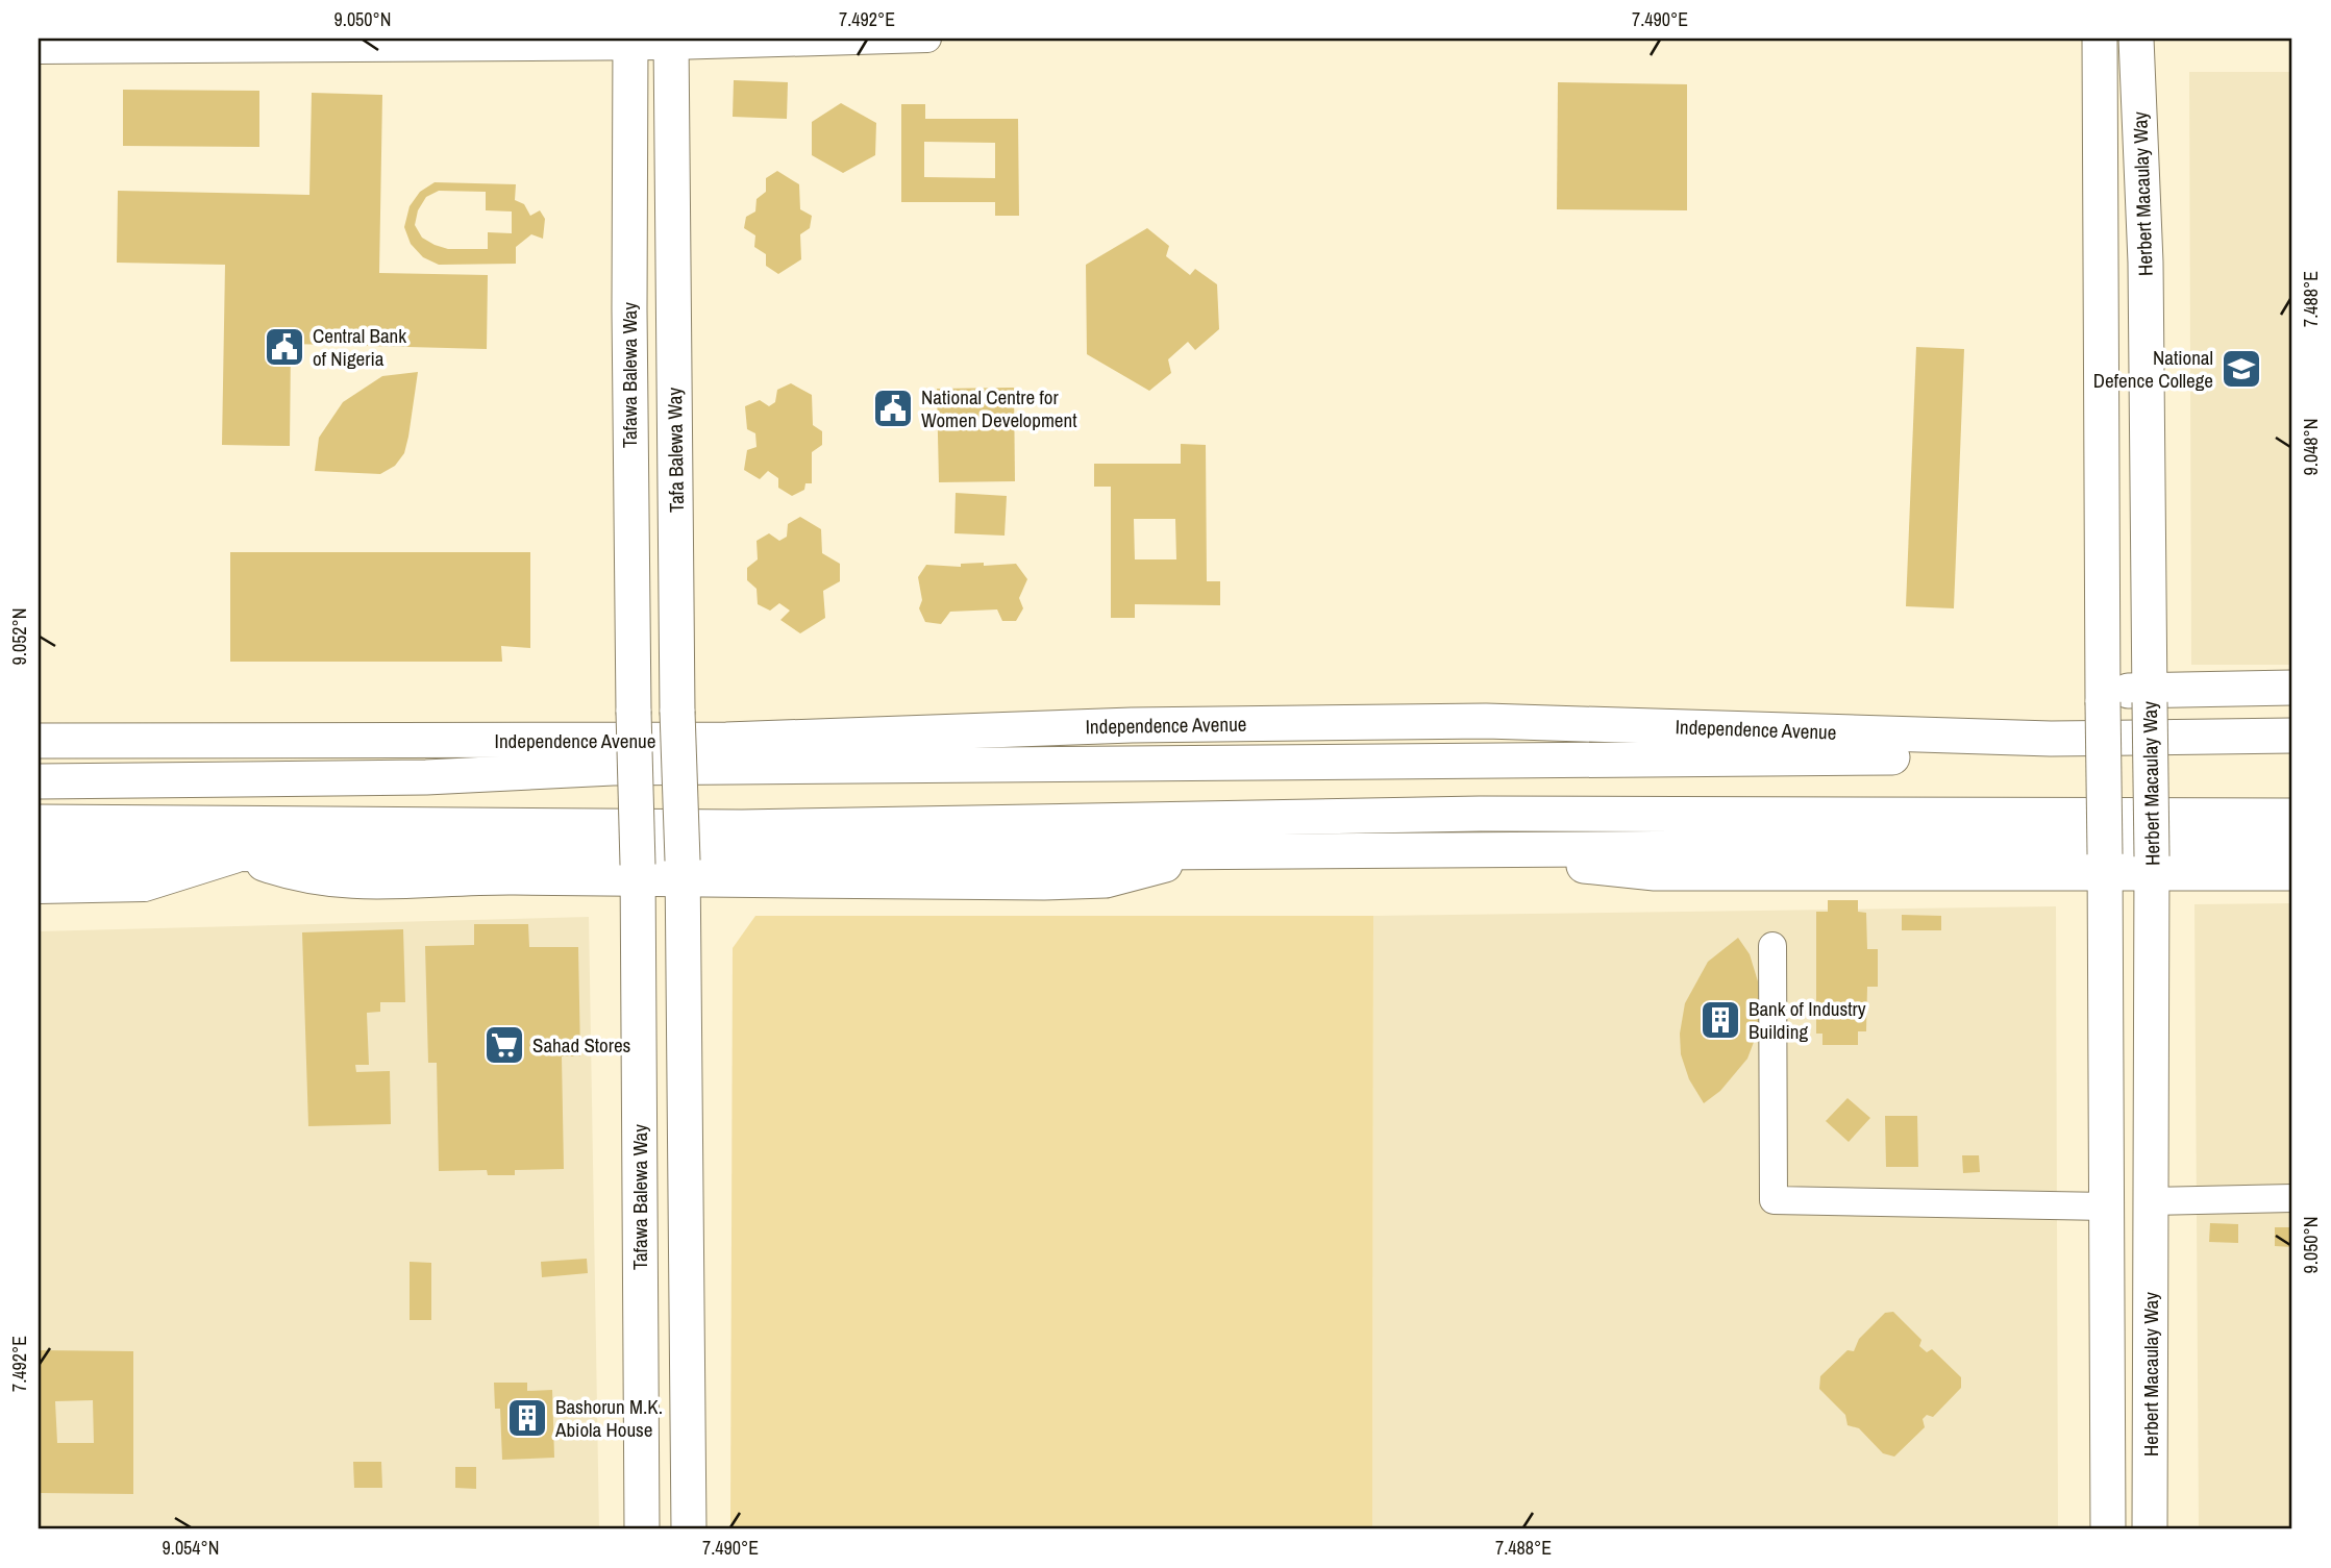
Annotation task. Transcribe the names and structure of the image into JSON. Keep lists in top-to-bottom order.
{
  "streets": {
    "main road": [
      "Herbert Macaulay Way",
      "Tafawa Balewa Way",
      "Tafa Balewa Way",
      "Independence Avenue"
    ]
  },
  "places": {
    "public building": ["Central Bank of Nigeria", "National Centre for Women Development"],
    "school or university": ["National Defence College"],
    "building": ["Bank of Industry Building", "Bashorun M.K. Abiola House"],
    "supermarket": ["Sahad Stores"]
  },
  "coordinates": [
    "9.050°N",
    "7.492°E",
    "7.490°E",
    "7.488°E",
    "9.048°N",
    "9.052°N",
    "9.054°N"
  ]
}
